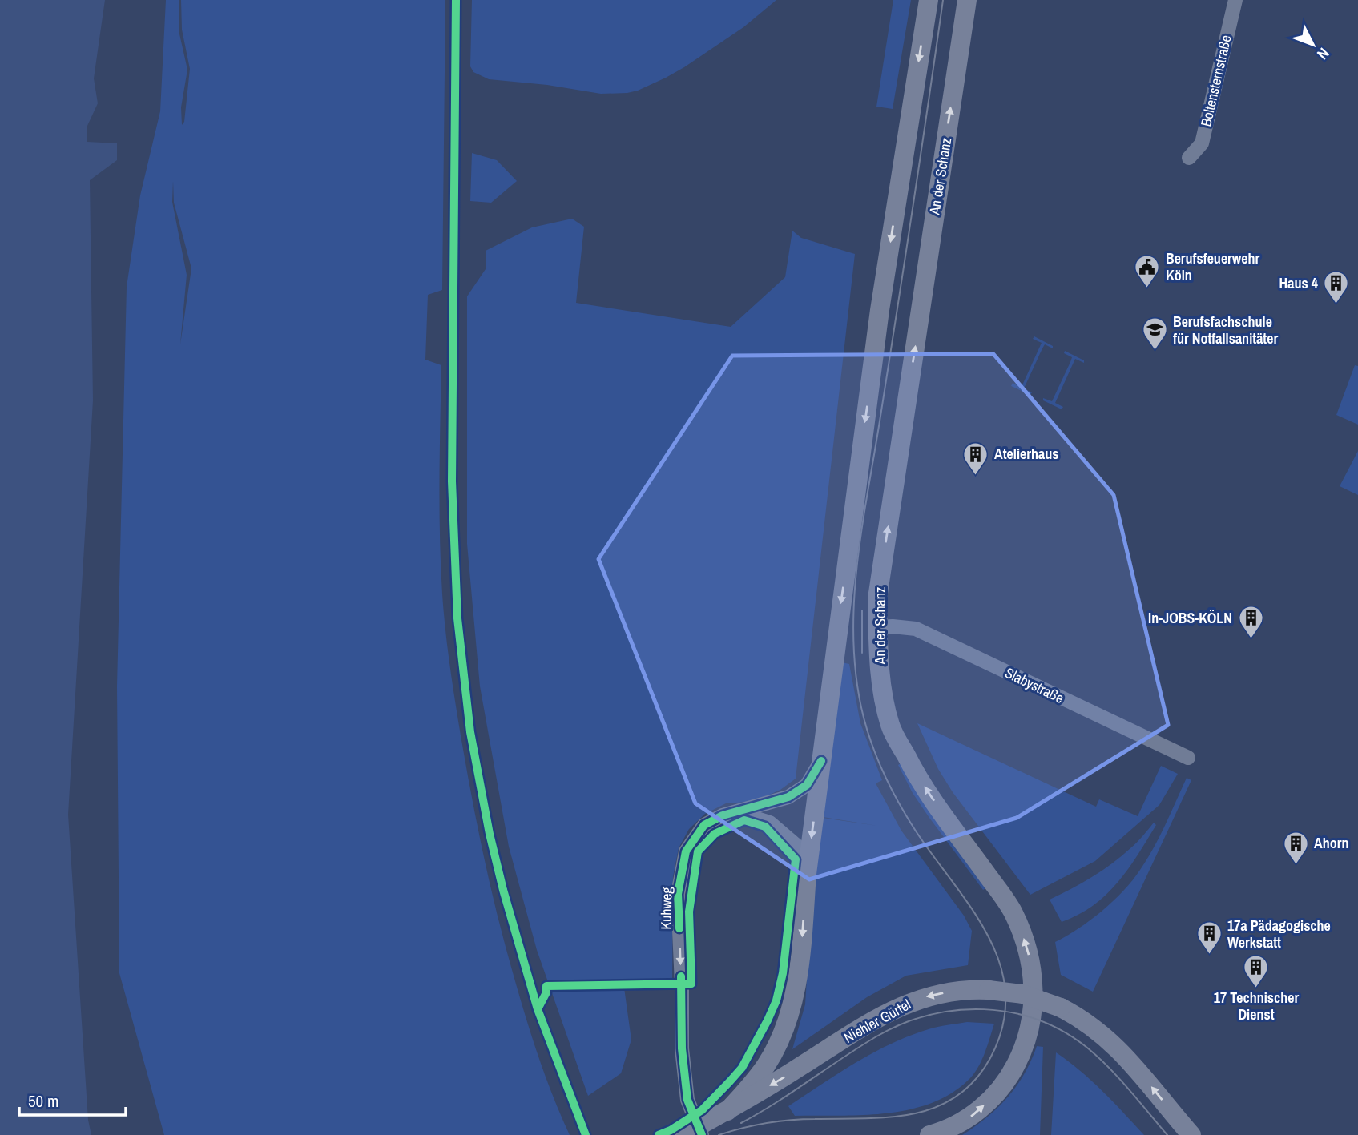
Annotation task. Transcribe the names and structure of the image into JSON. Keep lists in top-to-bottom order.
{
  "streets": {
    "main road": ["An der Schanz", "Niehler Gürtel"],
    "street": ["Boltensternstraße", "Slabystraße", "Kuhweg"]
  },
  "crossings": [
    ["An der Schanz", "Slabystraße"]
  ],
  "one_way": ["Kuhweg", "Niehler Gürtel"],
  "places": {
    "public building": ["Berufsfeuerwehr Köln"],
    "building": [
      "Haus 4",
      "Atelierhaus",
      "In-JOBS-KÖLN",
      "Ahorn",
      "17a Pädagogische Werkstatt",
      "17 Technischer Dienst"
    ],
    "school or university": ["Berufsfachschule für Notfallsanitäter"]
  },
  "scale_bar": "50 m",
  "north": "bottom right"
}
